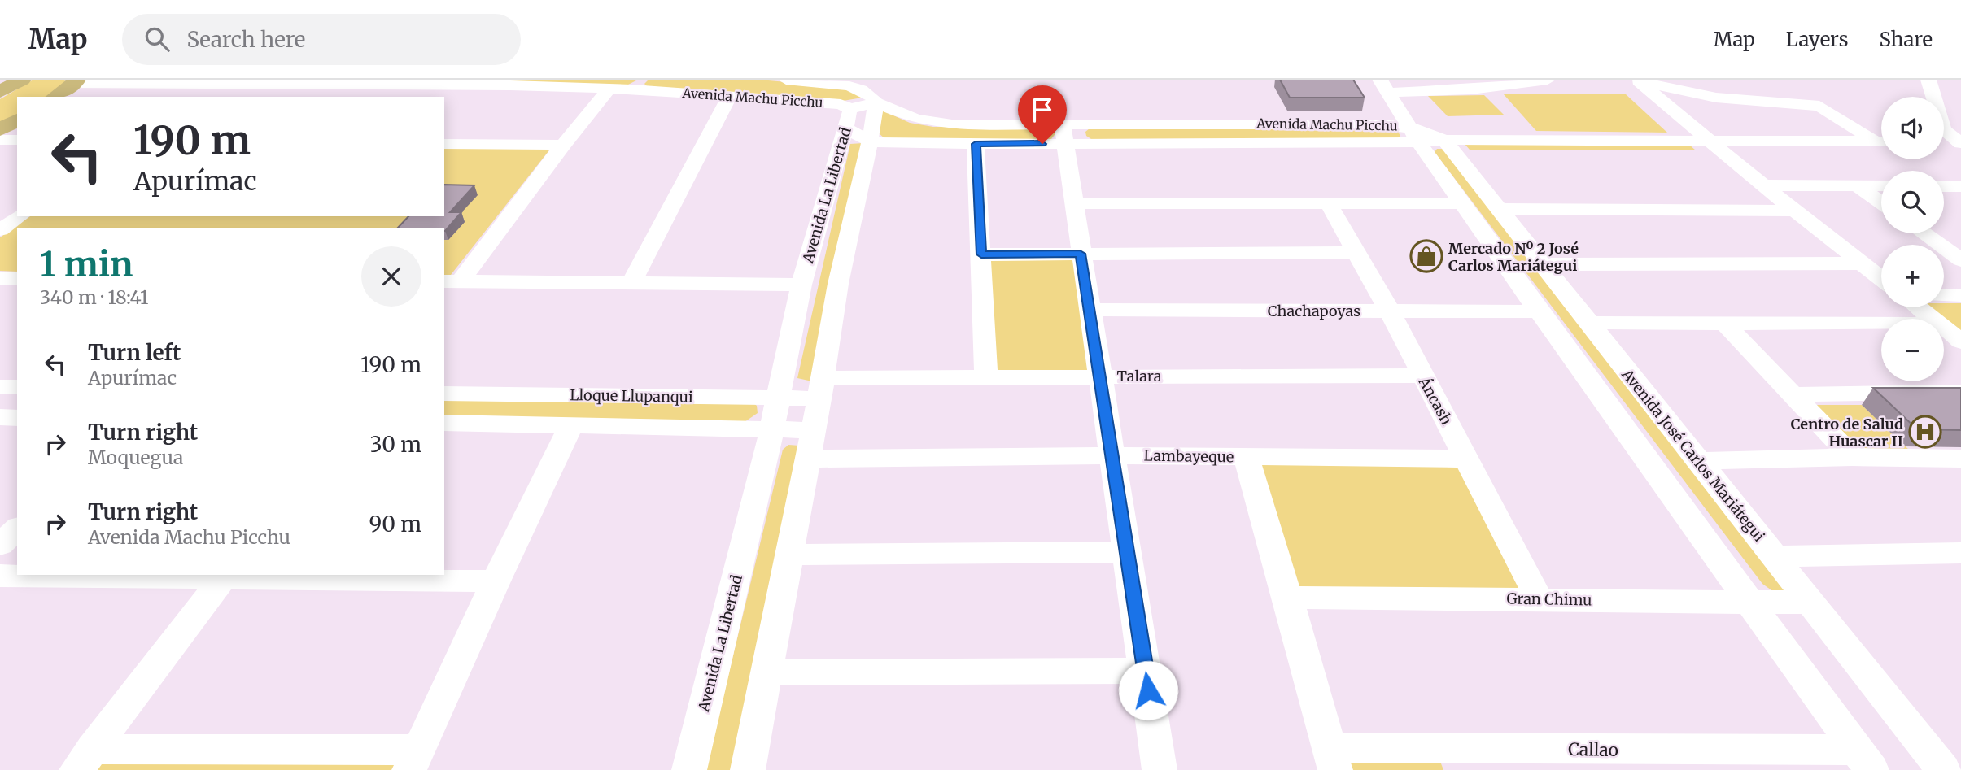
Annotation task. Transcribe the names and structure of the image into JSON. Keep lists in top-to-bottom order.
{
  "streets": {
    "street": [
      "Avenida Machu Picchu",
      "Avenida La Libertad",
      "Chachapoyas",
      "Talara",
      "Lloque Llupanqui",
      "Áncash",
      "Avenida José Carlos Mariátegui",
      "Lambayeque",
      "Gran Chimu",
      "Callao"
    ]
  },
  "crossings": [
    ["Avenida Machu Picchu", "Avenida La Libertad"],
    ["Avenida Machu Picchu", "Avenida José Carlos Mariátegui"],
    ["Avenida La Libertad", "Talara"],
    ["Avenida La Libertad", "Lloque Llupanqui"],
    ["Avenida La Libertad", "Lambayeque"],
    ["Chachapoyas", "Áncash"],
    ["Talara", "Lloque Llupanqui"],
    ["Talara", "Áncash"],
    ["Áncash", "Lambayeque"],
    ["Áncash", "Gran Chimu"],
    ["Avenida José Carlos Mariátegui", "Gran Chimu"]
  ],
  "places": {
    "shop": ["Mercado Nº 2 José Carlos Mariátegui"],
    "hospital": ["Centro de Salud Huascar II"]
  },
  "page": {
    "header": "Map",
    "search": "Search here",
    "nav": ["Map", "Layers", "Share"],
    "map_buttons": ["+", "−"],
    "turn": ["190 m", "Apurímac"],
    "heading": ["1 min", "340 m · 18:41"],
    "list": [
      {
        "name": "Turn left",
        "note": "Apurímac",
        "value": "190 m"
      },
      {
        "name": "Turn right",
        "note": "Moquegua",
        "value": "30 m"
      },
      {
        "name": "Turn right",
        "note": "Avenida Machu Picchu",
        "value": "90 m"
      }
    ]
  }
}
